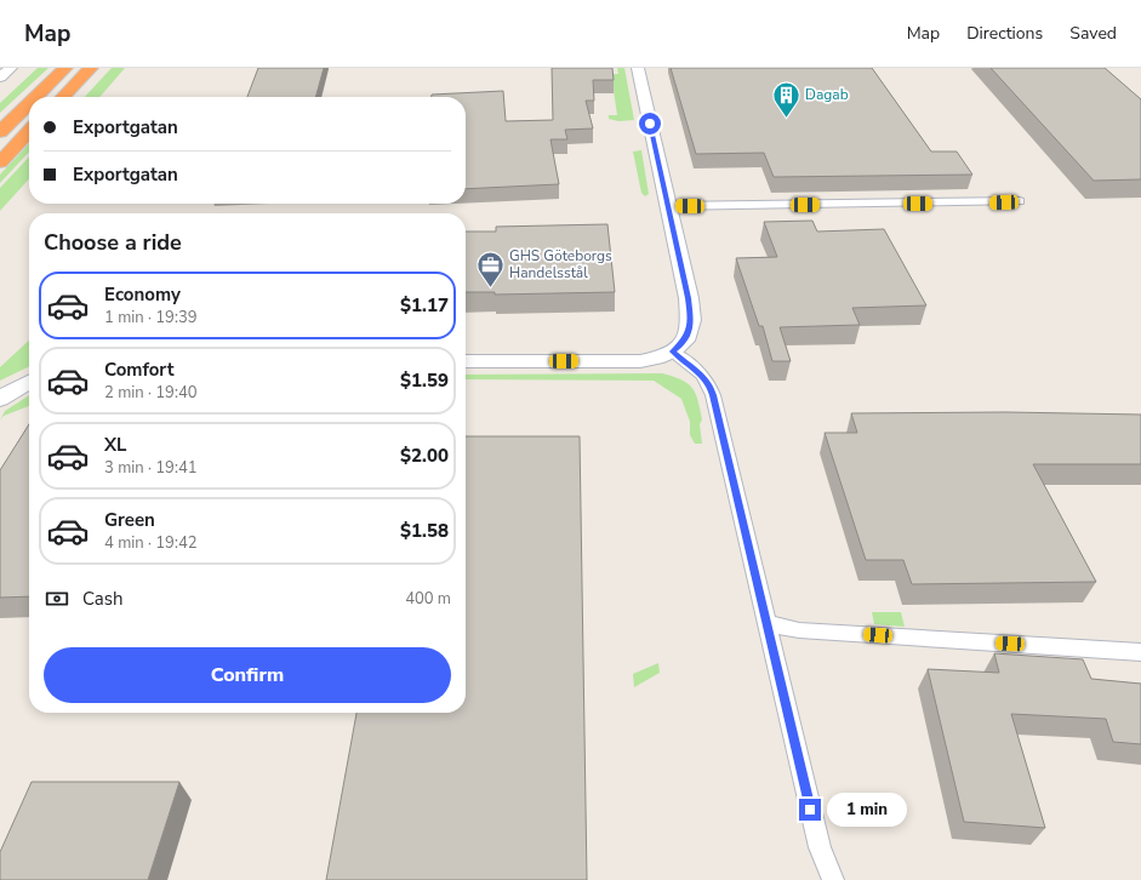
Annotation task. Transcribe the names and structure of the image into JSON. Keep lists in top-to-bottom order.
{
  "places": {
    "building": ["Dagab"],
    "office": ["GHS Göteborgs Handelsstål"]
  },
  "page": {
    "header": "Map",
    "nav": ["Map", "Directions", "Saved"],
    "banner": ["Exportgatan", "Exportgatan"],
    "heading": "Choose a ride",
    "list": [
      {
        "name": "Economy",
        "note": "1 min · 19:39",
        "value": "$1.17"
      },
      {
        "name": "Comfort",
        "note": "2 min · 19:40",
        "value": "$1.59"
      },
      {
        "name": "XL",
        "note": "3 min · 19:41",
        "value": "$2.00"
      },
      {
        "name": "Green",
        "note": "4 min · 19:42",
        "value": "$1.58"
      }
    ],
    "pay": ["Cash", "400 m"],
    "buttons": "Confirm",
    "bubble": "1 min"
  }
}
